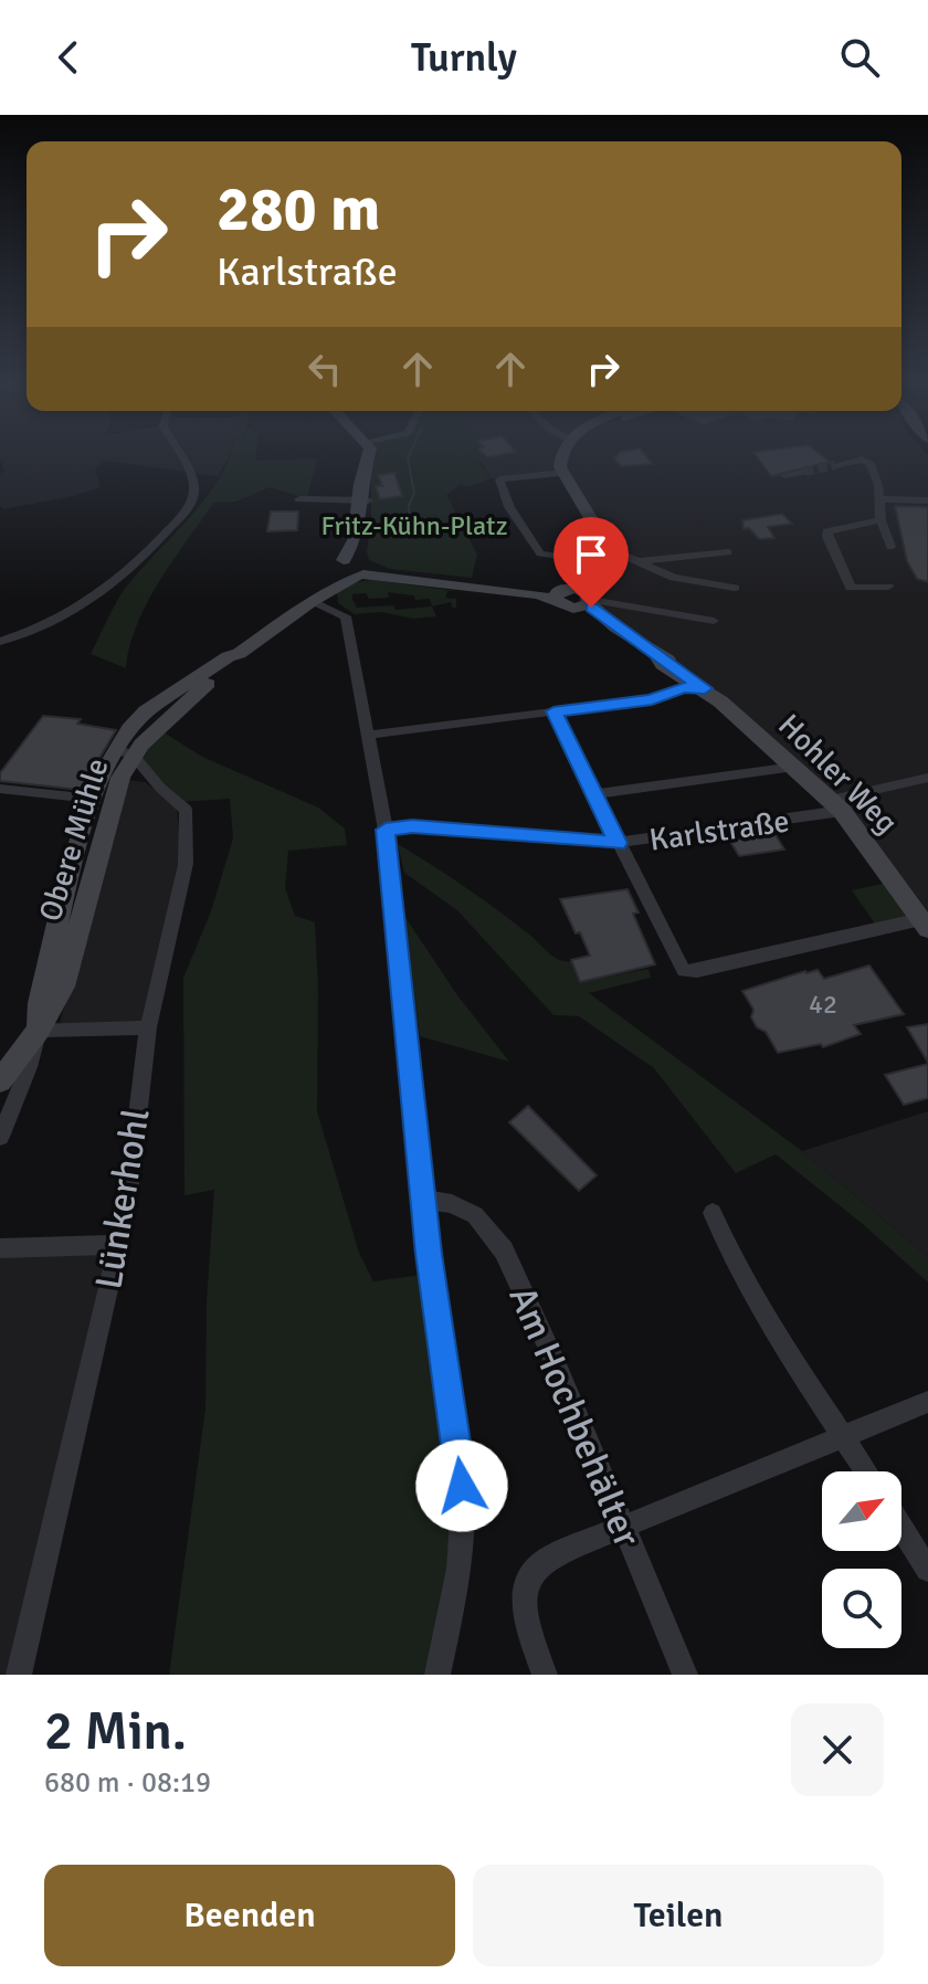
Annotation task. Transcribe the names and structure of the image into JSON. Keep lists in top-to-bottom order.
{
  "streets": {
    "main road": ["Hohler Weg", "Obere Mühle"],
    "street": ["Karlstraße", "Lünkerhohl", "Am Hochbehälter"]
  },
  "crossings": [
    ["Hohler Weg", "Karlstraße"],
    ["Hohler Weg", "Obere Mühle"],
    ["Obere Mühle", "Lünkerhohl"]
  ],
  "parks": ["Fritz-Kühn-Platz"],
  "house_numbers": ["42"],
  "north": "top right",
  "page": {
    "header": "Turnly",
    "turn": ["280 m", "Karlstraße"],
    "heading": ["2 Min.", "680 m · 08:19"],
    "buttons": ["Beenden", "Teilen"]
  }
}
